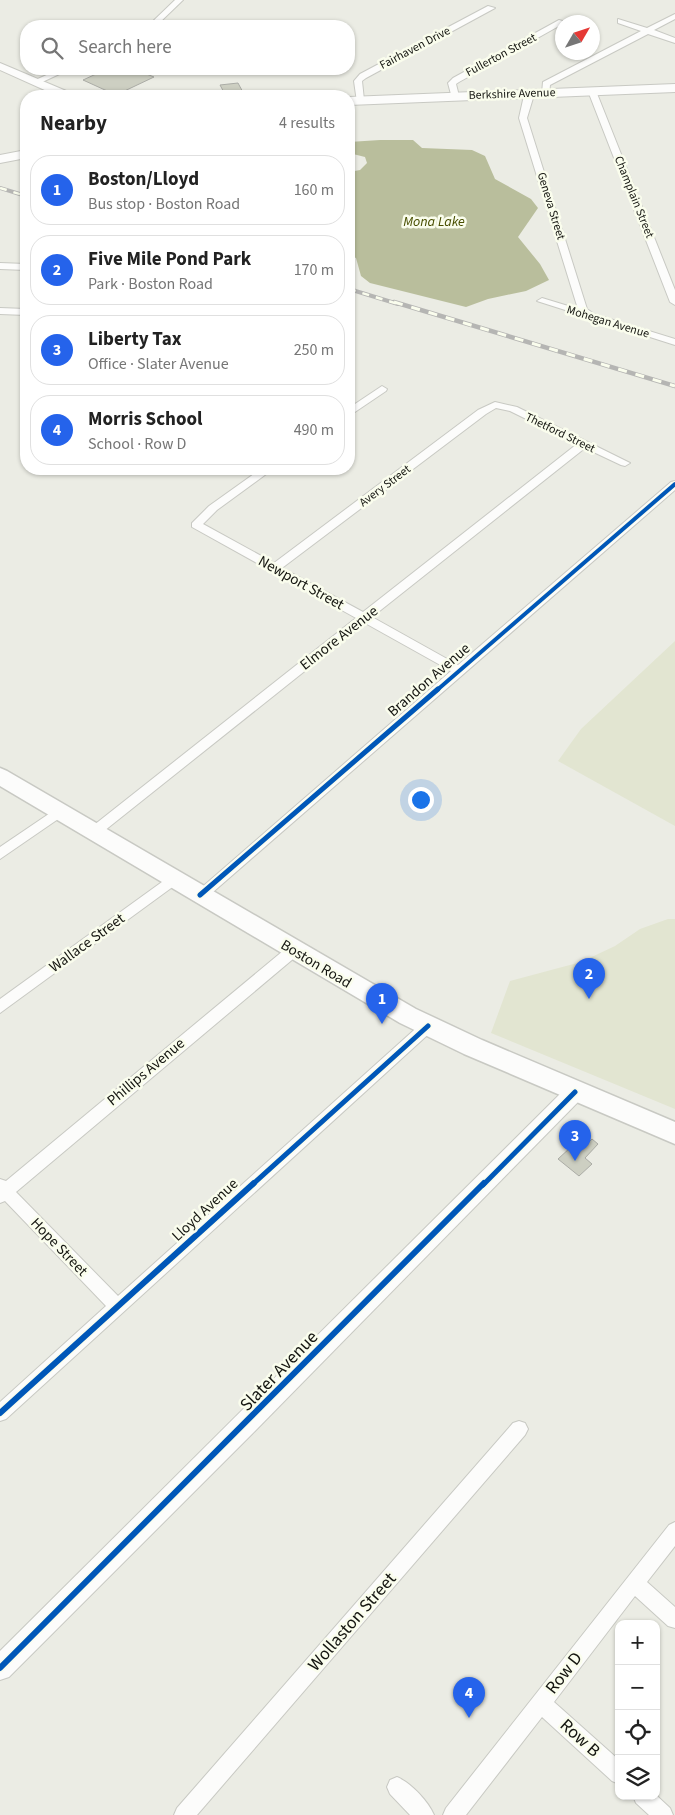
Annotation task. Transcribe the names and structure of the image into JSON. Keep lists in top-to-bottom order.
{
  "streets": {
    "main road": ["Berkshire Avenue", "Boston Road"],
    "street": [
      "Fairhaven Drive",
      "Fullerton Street",
      "Champlain Street",
      "Geneva Street",
      "Mohegan Avenue",
      "Thetford Street",
      "Avery Street",
      "Newport Street",
      "Elmore Avenue",
      "Brandon Avenue",
      "Wallace Street",
      "Phillips Avenue",
      "Lloyd Avenue",
      "Hope Street",
      "Slater Avenue",
      "Wollaston Street",
      "Row D",
      "Row B"
    ]
  },
  "crossings": [
    ["Fullerton Street", "Berkshire Avenue"],
    ["Berkshire Avenue", "Champlain Street"],
    ["Berkshire Avenue", "Geneva Street"],
    ["Geneva Street", "Mohegan Avenue"],
    ["Thetford Street", "Avery Street"],
    ["Thetford Street", "Elmore Avenue"],
    ["Avery Street", "Newport Street"],
    ["Newport Street", "Elmore Avenue"],
    ["Newport Street", "Brandon Avenue"],
    ["Elmore Avenue", "Boston Road"],
    ["Brandon Avenue", "Boston Road"],
    ["Wallace Street", "Boston Road"],
    ["Boston Road", "Phillips Avenue"],
    ["Boston Road", "Lloyd Avenue"],
    ["Boston Road", "Slater Avenue"],
    ["Phillips Avenue", "Hope Street"],
    ["Lloyd Avenue", "Hope Street"],
    ["Row D", "Row B"]
  ],
  "water": ["Mona Lake"],
  "north": "top right",
  "page": {
    "search": "Search here",
    "heading": ["Nearby", "4 results"],
    "list": [
      {
        "mark": "1",
        "name": "Boston/Lloyd",
        "note": "Bus stop · Boston Road",
        "value": "160 m"
      },
      {
        "mark": "2",
        "name": "Five Mile Pond Park",
        "note": "Park · Boston Road",
        "value": "170 m"
      },
      {
        "mark": "3",
        "name": "Liberty Tax",
        "note": "Office · Slater Avenue",
        "value": "250 m"
      },
      {
        "mark": "4",
        "name": "Morris School",
        "note": "School · Row D",
        "value": "490 m"
      }
    ],
    "pins": [
      "2",
      "1",
      "3",
      "4"
    ],
    "map_buttons": ["+", "−"]
  }
}
